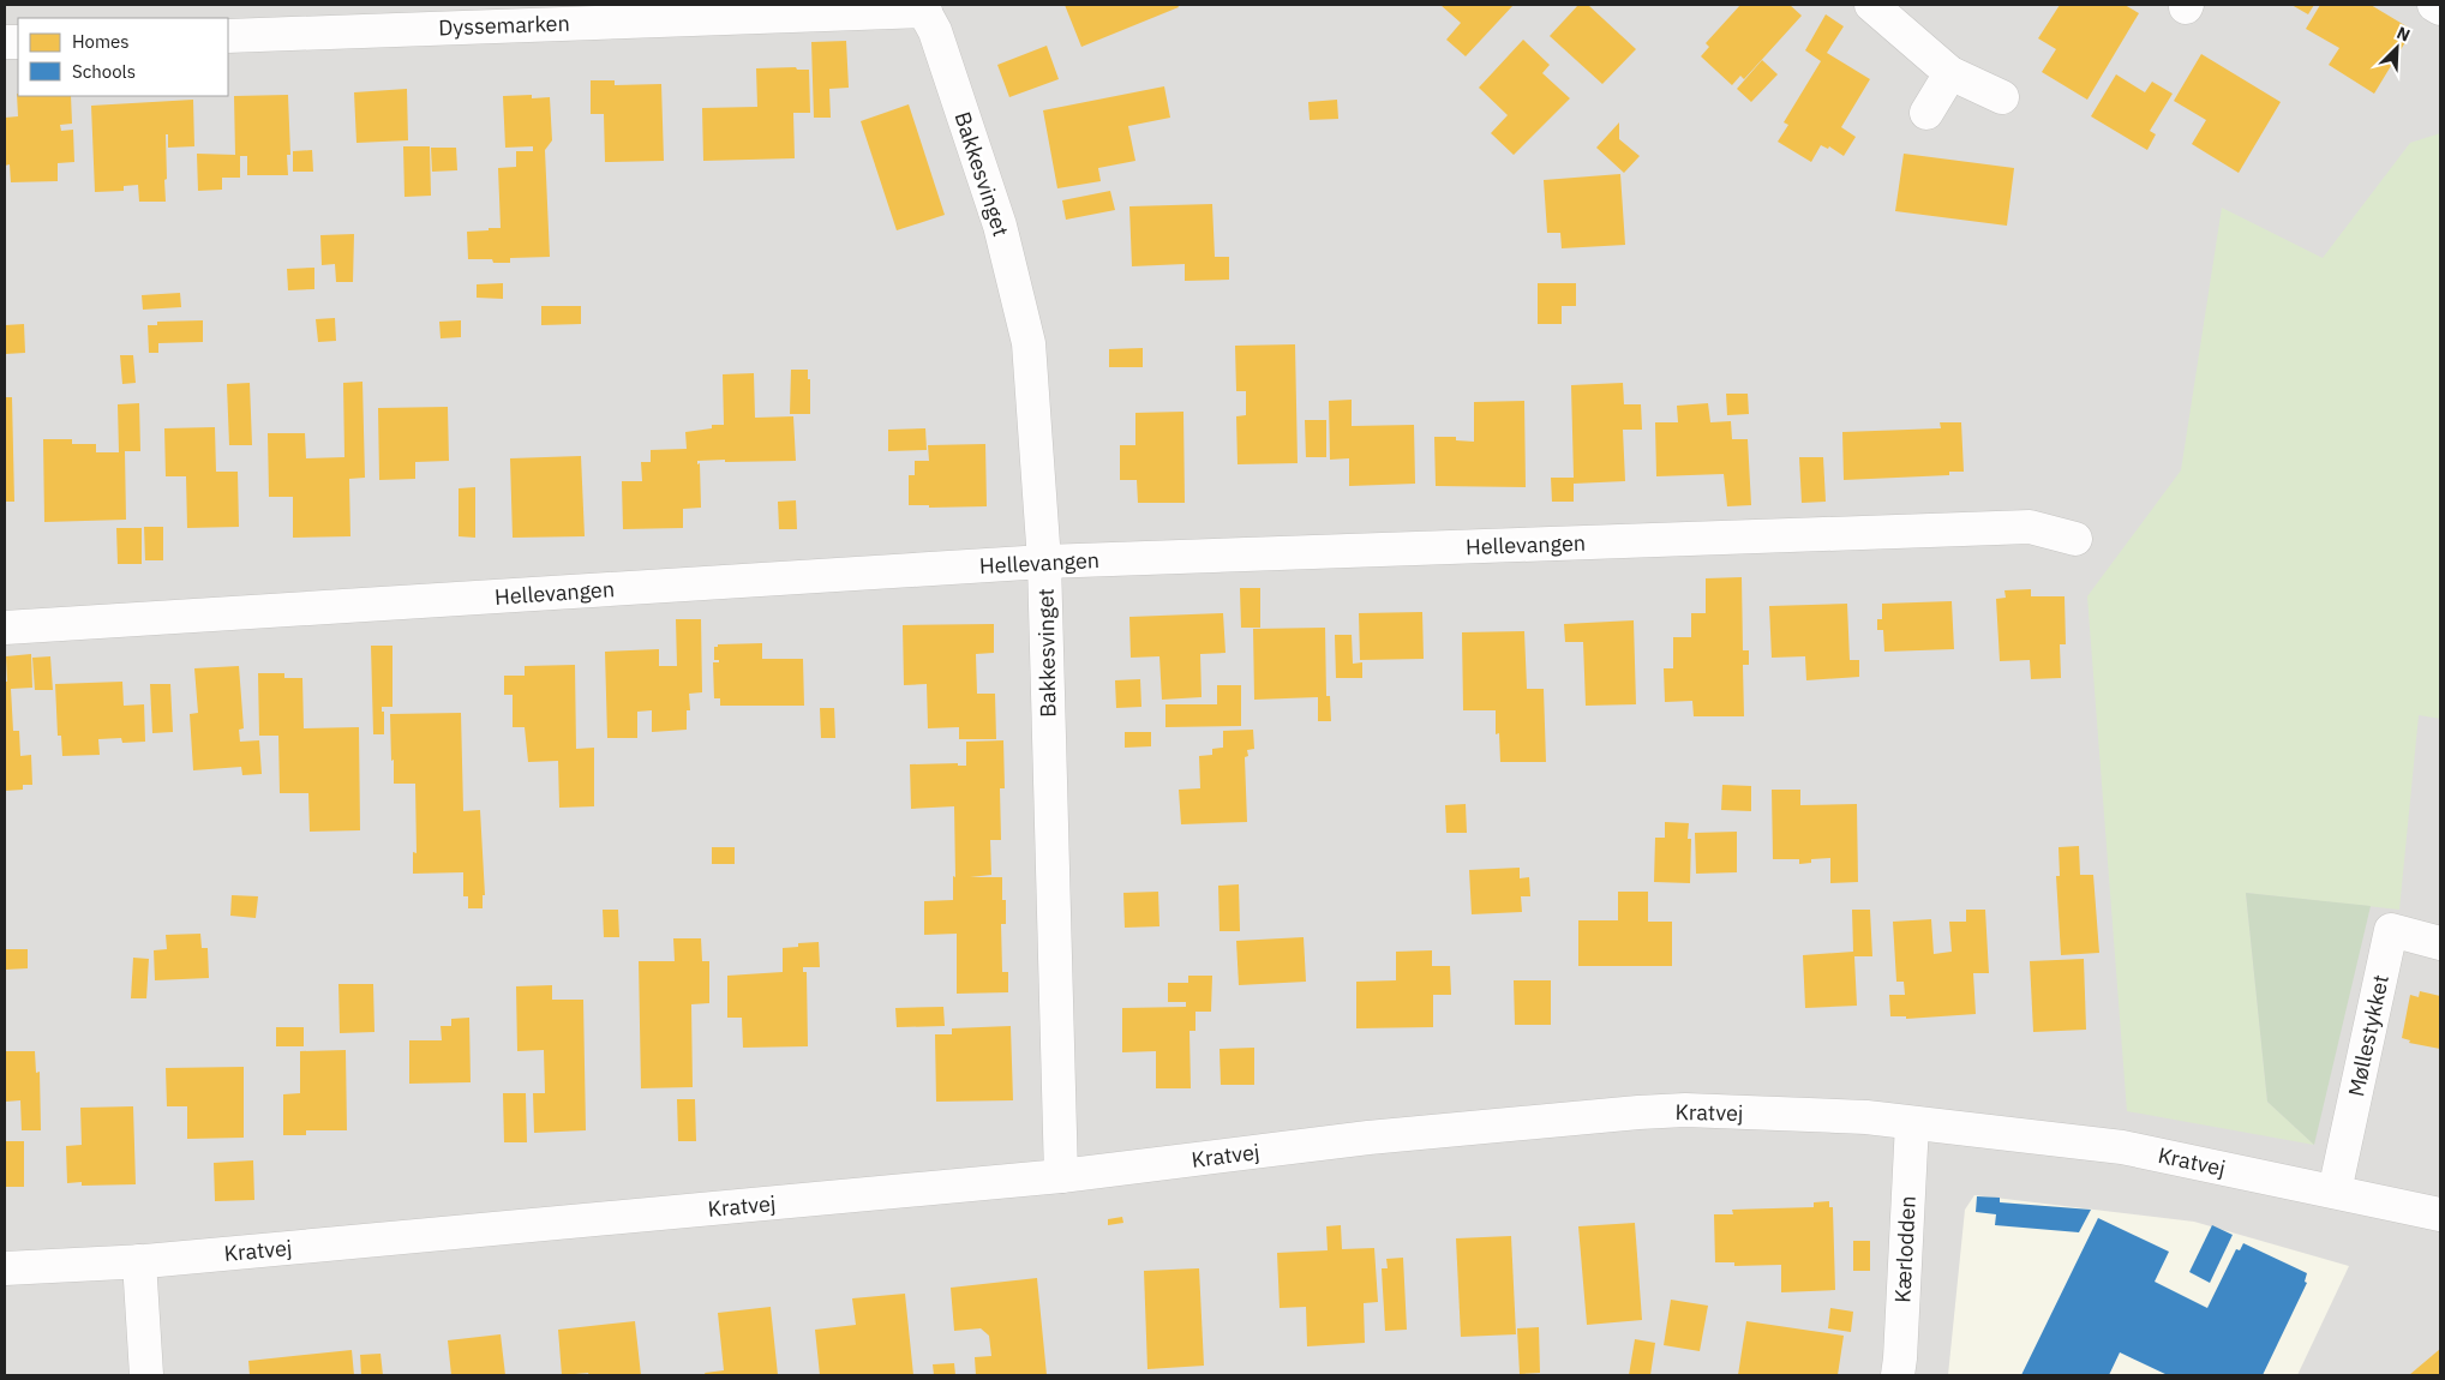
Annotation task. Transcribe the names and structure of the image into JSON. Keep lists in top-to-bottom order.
{
  "streets": {
    "street": [
      "Dyssemarken",
      "Bakkesvinget",
      "Hellevangen",
      "Møllestykket",
      "Kratvej",
      "Kærlodden"
    ]
  },
  "crossings": [
    ["Dyssemarken", "Bakkesvinget"],
    ["Bakkesvinget", "Hellevangen"],
    ["Bakkesvinget", "Kratvej"],
    ["Møllestykket", "Kratvej"],
    ["Kratvej", "Kærlodden"]
  ],
  "legend": ["Homes", "Schools"],
  "north": "top right"
}
